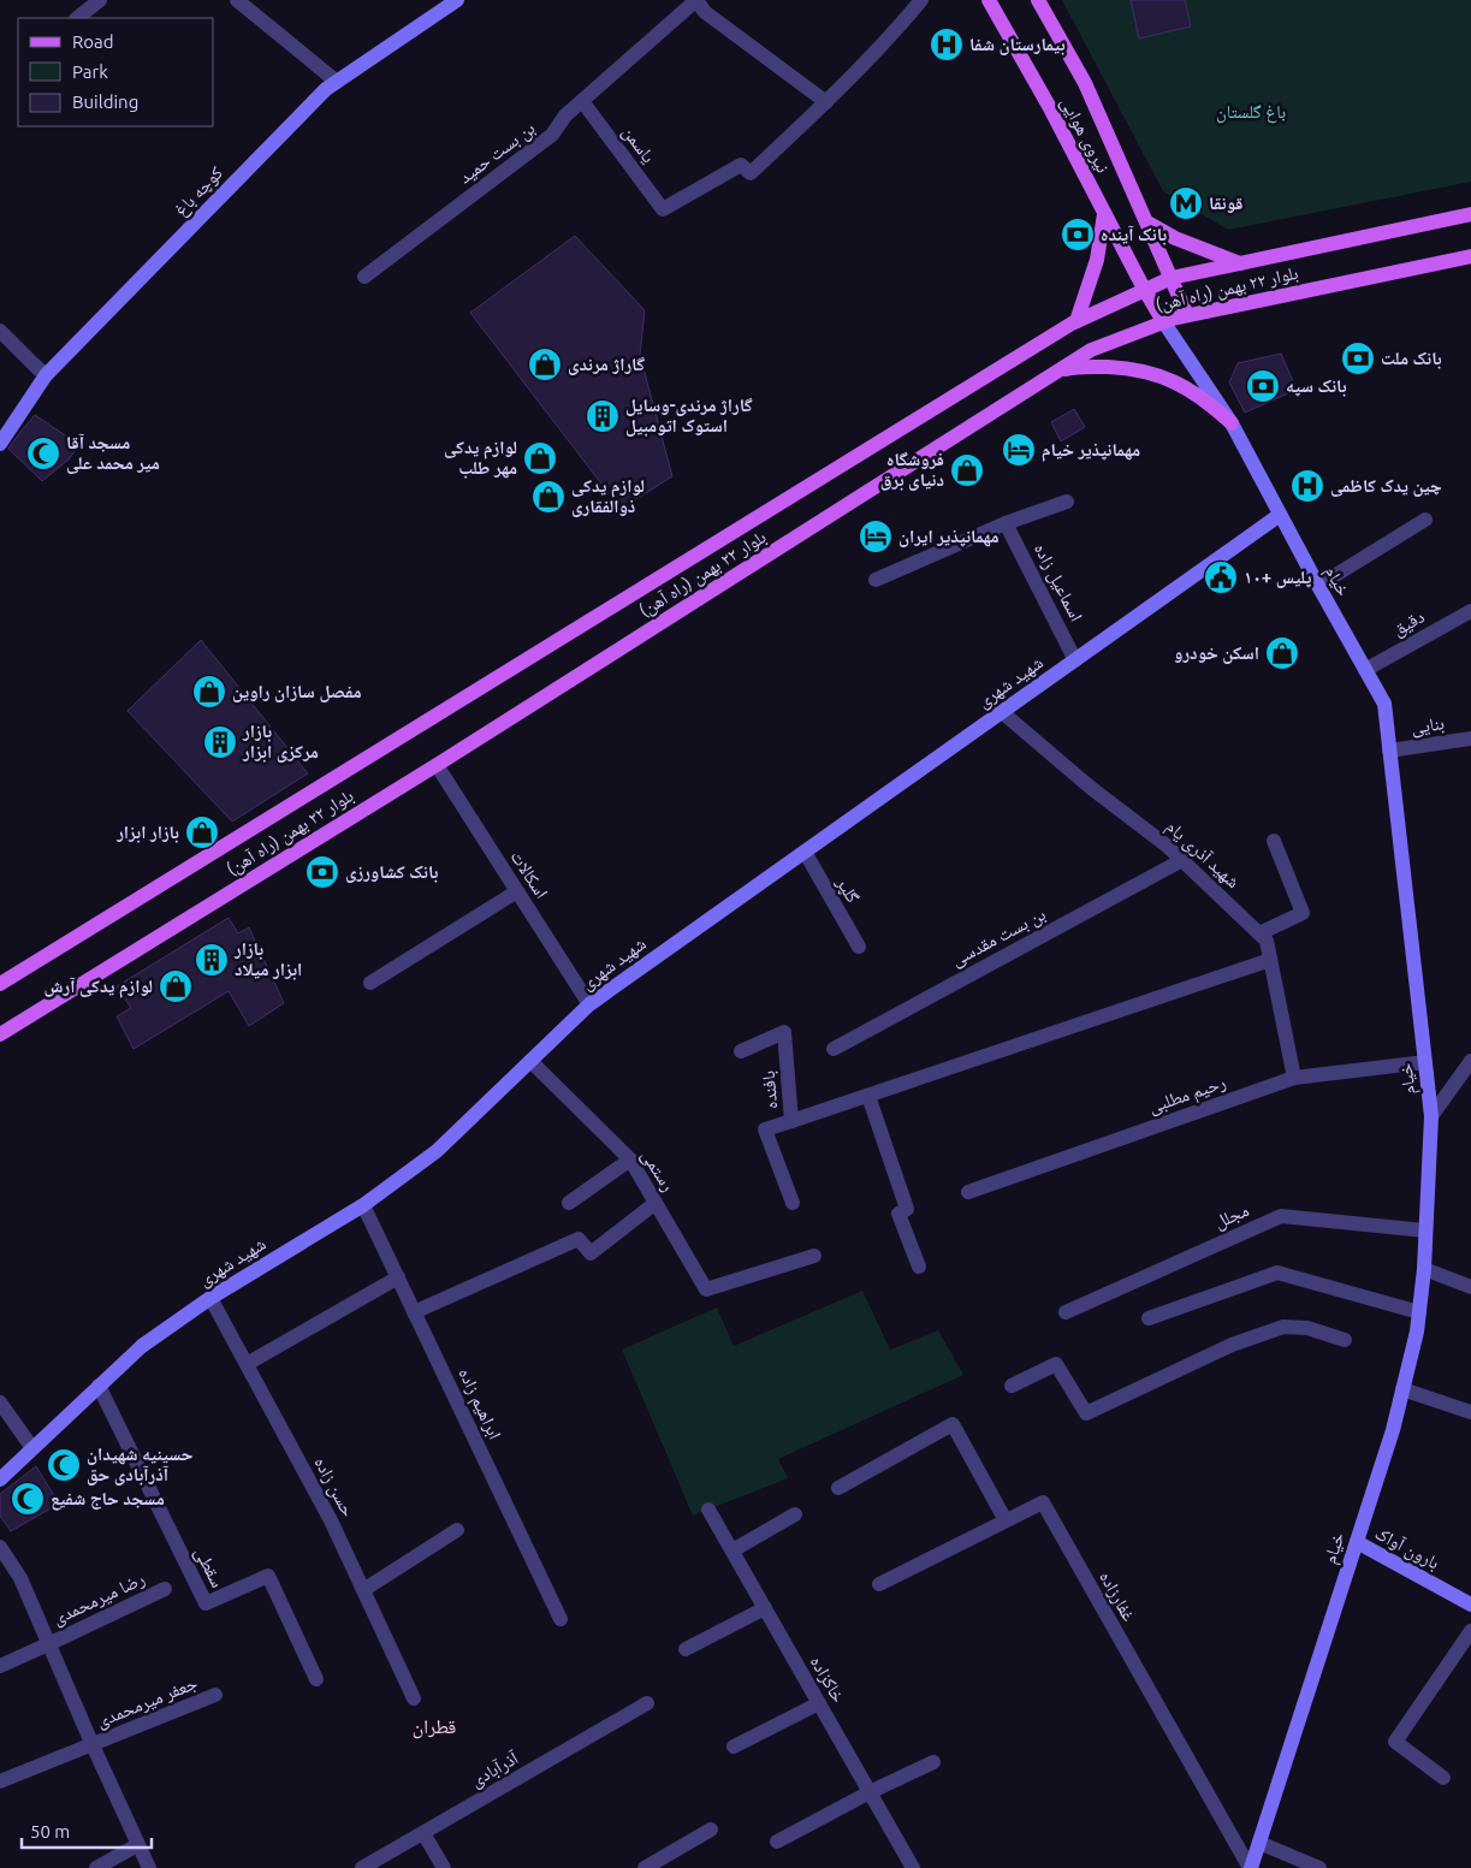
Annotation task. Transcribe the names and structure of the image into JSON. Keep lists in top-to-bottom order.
{
  "streets": {
    "main road": [
      "نیروی هوایی",
      "کوچه باغ",
      "بلوار ۲۲ بهمن (راه آهن)",
      "خیام",
      "شهید شهری",
      "بارون آواک"
    ],
    "street": [
      "یاسمن",
      "بن بست حمید",
      "اسماعیل زاده",
      "دقیق",
      "بنایی",
      "شهید آذری یام",
      "اسکالات",
      "گلپر",
      "بن بست مقدسی",
      "بافنده",
      "رحیم مطلبی",
      "رستمی",
      "مجلل",
      "ابراهیم زاده",
      "حسن زاده",
      "سقطی",
      "غفارزاده",
      "رضا میرمحمدی",
      "خاکزاده",
      "جعفر میرمحمدی",
      "آذرآبادی"
    ]
  },
  "crossings": [
    ["نیروی هوایی", "بلوار ۲۲ بهمن (راه آهن)"],
    ["نیروی هوایی", "خیام"],
    ["یاسمن", "بن بست حمید"],
    ["بلوار ۲۲ بهمن (راه آهن)", "خیام"],
    ["بلوار ۲۲ بهمن (راه آهن)", "اسکالات"],
    ["خیام", "دقیق"],
    ["خیام", "شهید شهری"],
    ["خیام", "بنایی"],
    ["خیام", "رحیم مطلبی"],
    ["خیام", "مجلل"],
    ["خیام", "بارون آواک"],
    ["خیام", "غفارزاده"],
    ["اسماعیل زاده", "شهید شهری"],
    ["شهید شهری", "شهید آذری یام"],
    ["شهید شهری", "اسکالات"],
    ["شهید شهری", "گلپر"],
    ["شهید شهری", "رستمی"],
    ["شهید شهری", "ابراهیم زاده"],
    ["شهید شهری", "حسن زاده"],
    ["شهید شهری", "سقطی"],
    ["شهید آذری یام", "بن بست مقدسی"],
    ["شهید آذری یام", "رحیم مطلبی"]
  ],
  "districts": ["قطران"],
  "parks": ["باغ گلستان"],
  "places": {
    "hospital": ["بیمارستان شفا", "چین یدک کاظمی"],
    "metro station": ["قونقا"],
    "bank": [
      "بانک آینده",
      "بانک ملت",
      "بانک سپه",
      "بانک کشاورزی"
    ],
    "shop": [
      "گاراژ مرندی",
      "لوازم یدکی مهر طلب",
      "فروشگاه دنیای برق",
      "لوازم یدکی ذوالفقاری",
      "اسکن خودرو",
      "مفصل سازان راوین",
      "بازار ابزار",
      "لوازم یدکی آرش"
    ],
    "building": ["گاراژ مرندی-وسایل استوک اتومبیل", "بازار مرکزی ابزار", "بازار ابزار میلاد"],
    "hotel": ["مهمانپذیر خیام", "مهمانپذیر ایران"],
    "mosque": ["مسجد آقا میر محمد علی", "حسینیه شهیدان آذرآبادی حق", "مسجد حاج شفیع"],
    "public building": ["پلیس +۱۰"]
  },
  "legend": ["Road", "Park", "Building"],
  "scale_bar": "50 m"
}
